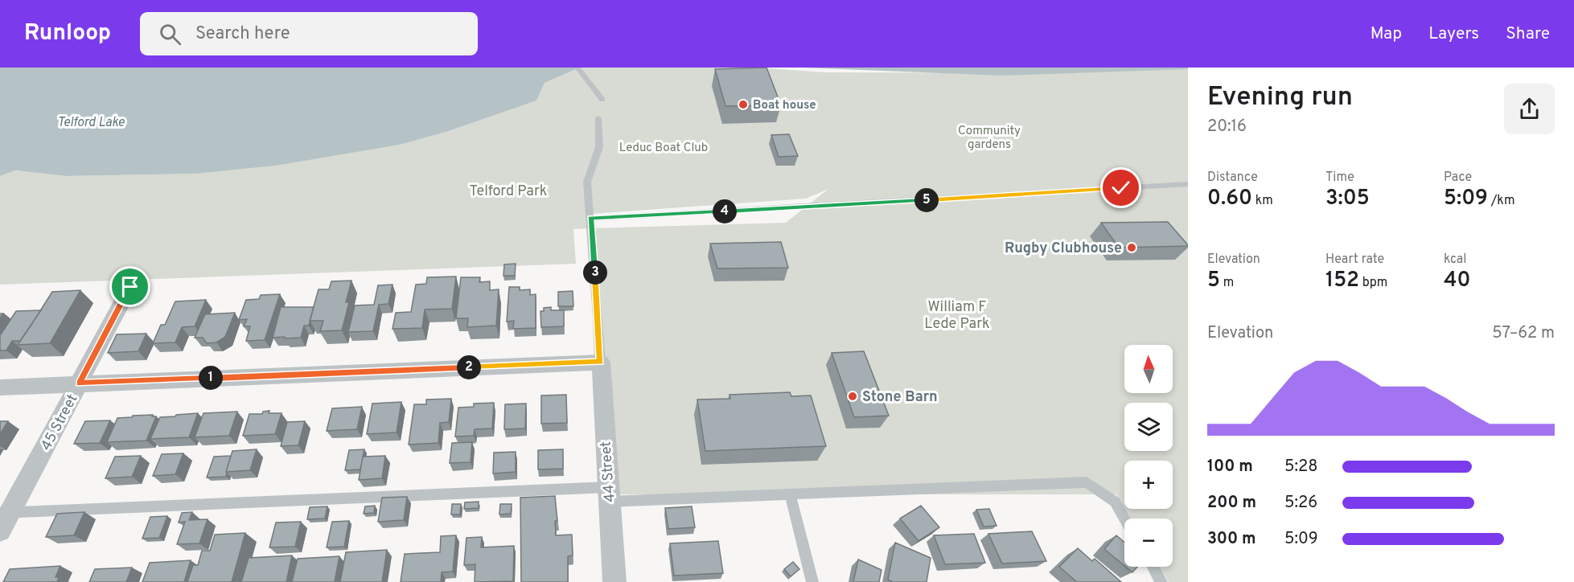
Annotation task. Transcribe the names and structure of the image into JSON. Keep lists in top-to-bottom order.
{
  "streets": {
    "street": ["45 Street", "44 Street"]
  },
  "water": ["Telford Lake"],
  "parks": [
    "Community gardens",
    "Leduc Boat Club",
    "Telford Park",
    "William F Lede Park"
  ],
  "places": ["Boat house", "Rugby Clubhouse", "Stone Barn"],
  "north": "top",
  "page": {
    "header": "Runloop",
    "search": "Search here",
    "nav": ["Map", "Layers", "Share"],
    "heading": ["Evening run", "20:16"],
    "stats": [
      ["Distance", "0.60 km"],
      ["Time", "3:05"],
      ["Pace", "5:09 /km"],
      ["Elevation", "5 m"],
      ["Heart rate", "152 bpm"],
      ["kcal", "40"]
    ],
    "pins": [
      "5",
      "4",
      "3",
      "2",
      "1"
    ],
    "chart": ["Elevation", "57–62 m"],
    "map_buttons": ["+", "−"],
    "list": [
      {
        "name": "100 m",
        "note": "5:28"
      },
      {
        "name": "200 m",
        "note": "5:26"
      },
      {
        "name": "300 m",
        "note": "5:09"
      }
    ]
  }
}
